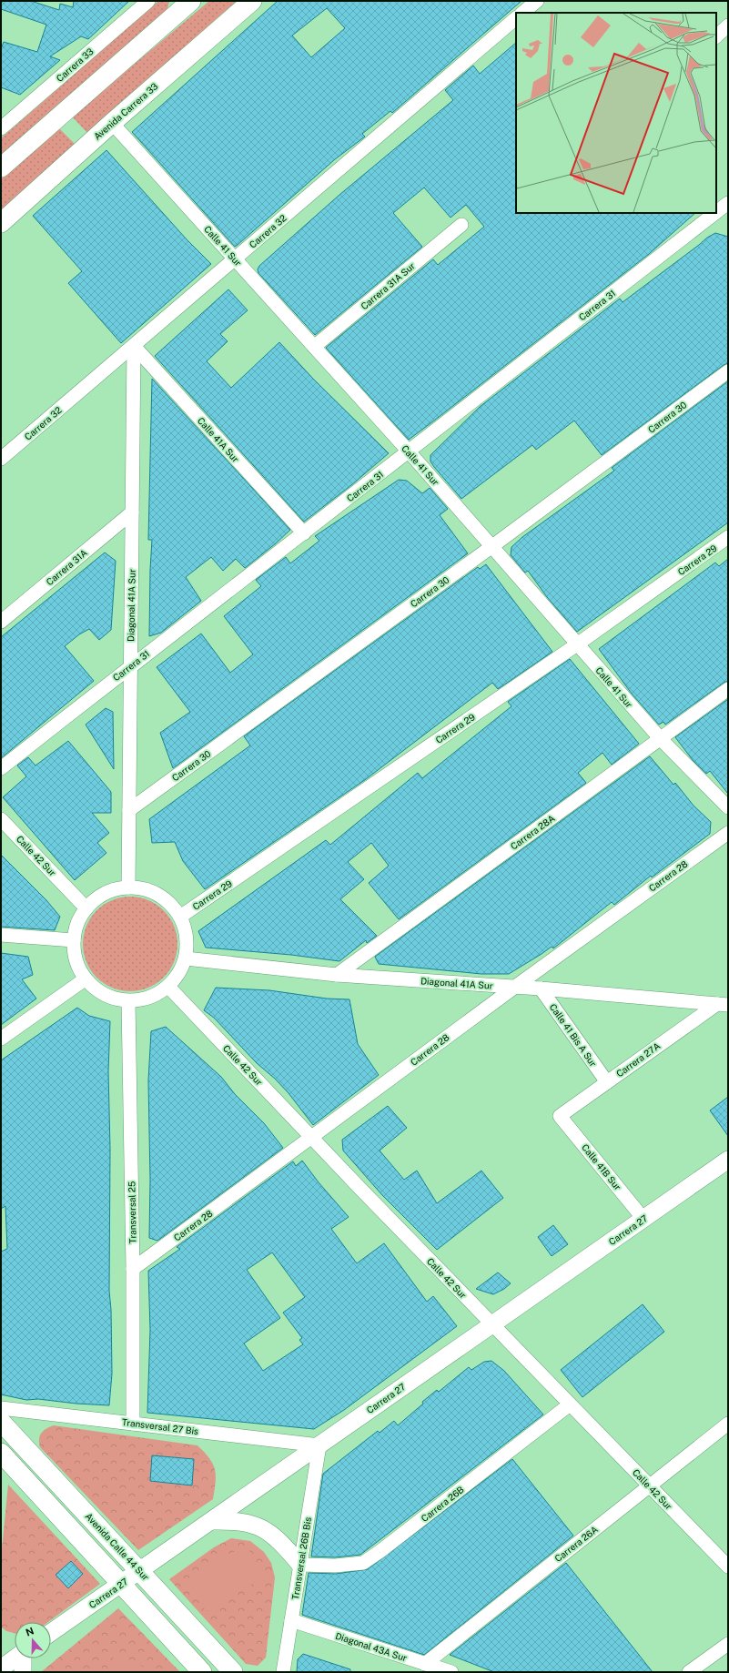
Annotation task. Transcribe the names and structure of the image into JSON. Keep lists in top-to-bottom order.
{
  "streets": {
    "main road": ["Avenida Carrera 33", "Avenida Calle 44 Sur"],
    "street": [
      "Carrera 33",
      "Carrera 32",
      "Calle 41 Sur",
      "Carrera 31A Sur",
      "Carrera 31",
      "Carrera 30",
      "Calle 41A Sur",
      "Carrera 29",
      "Carrera 31A",
      "Diagonal 41A Sur",
      "Carrera 28A",
      "Calle 42 Sur",
      "Carrera 28",
      "Calle 41 Bis A Sur",
      "Carrera 27A",
      "Calle 41B Sur",
      "Transversal 25",
      "Carrera 27",
      "Transversal 27 Bis",
      "Carrera 26B",
      "Carrera 26A",
      "Transversal 26B Bis",
      "Diagonal 43A Sur"
    ]
  },
  "crossings": [
    ["Avenida Carrera 33", "Calle 41 Sur"],
    ["Carrera 32", "Calle 41 Sur"],
    ["Carrera 32", "Calle 41A Sur"],
    ["Carrera 32", "Diagonal 41A Sur"],
    ["Calle 41 Sur", "Carrera 31A Sur"],
    ["Calle 41 Sur", "Carrera 31"],
    ["Calle 41 Sur", "Carrera 30"],
    ["Calle 41 Sur", "Carrera 29"],
    ["Calle 41 Sur", "Carrera 28A"],
    ["Carrera 31", "Calle 41A Sur"],
    ["Carrera 31", "Diagonal 41A Sur"],
    ["Carrera 30", "Diagonal 41A Sur"],
    ["Calle 41A Sur", "Diagonal 41A Sur"],
    ["Carrera 29", "Diagonal 41A Sur"],
    ["Carrera 29", "Calle 42 Sur"],
    ["Carrera 29", "Transversal 25"],
    ["Carrera 31A", "Diagonal 41A Sur"],
    ["Diagonal 41A Sur", "Carrera 28A"],
    ["Diagonal 41A Sur", "Calle 42 Sur"],
    ["Diagonal 41A Sur", "Carrera 28"],
    ["Diagonal 41A Sur", "Calle 41 Bis A Sur"],
    ["Diagonal 41A Sur", "Carrera 27A"],
    ["Diagonal 41A Sur", "Transversal 25"],
    ["Calle 42 Sur", "Carrera 28"],
    ["Calle 42 Sur", "Transversal 25"],
    ["Calle 42 Sur", "Carrera 27"],
    ["Calle 42 Sur", "Carrera 26B"],
    ["Calle 42 Sur", "Carrera 26A"],
    ["Carrera 28", "Transversal 25"],
    ["Calle 41 Bis A Sur", "Carrera 27A"],
    ["Carrera 27A", "Calle 41B Sur"],
    ["Calle 41B Sur", "Carrera 27"],
    ["Transversal 25", "Transversal 27 Bis"],
    ["Carrera 27", "Transversal 27 Bis"],
    ["Carrera 27", "Avenida Calle 44 Sur"],
    ["Carrera 27", "Transversal 26B Bis"],
    ["Transversal 27 Bis", "Transversal 26B Bis"],
    ["Carrera 26B", "Transversal 26B Bis"],
    ["Carrera 26A", "Diagonal 43A Sur"],
    ["Transversal 26B Bis", "Diagonal 43A Sur"]
  ],
  "north": "top"
}
